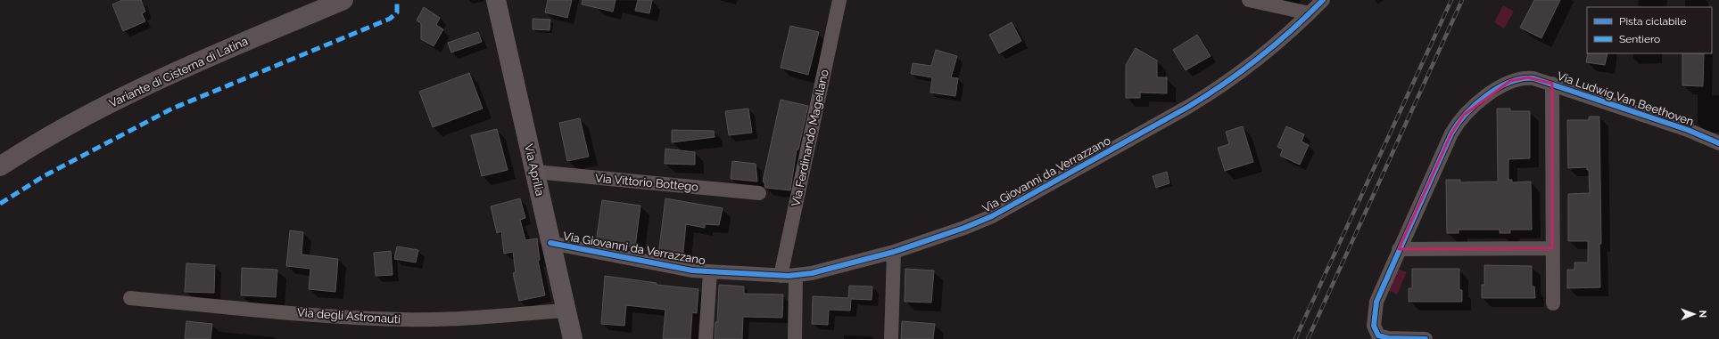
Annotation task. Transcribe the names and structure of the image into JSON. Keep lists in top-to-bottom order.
{
  "streets": {
    "main road": ["Variante di Cisterna di Latina"],
    "street": [
      "Via Ludwig Van Beethoven",
      "Via Ferdinando Magellano",
      "Via Aprilia",
      "Via Giovanni da Verrazzano",
      "Via Vittorio Bottego",
      "Via degli Astronauti"
    ]
  },
  "crossings": [
    ["Via Ferdinando Magellano", "Via Giovanni da Verrazzano"],
    ["Via Aprilia", "Via Giovanni da Verrazzano"],
    ["Via Aprilia", "Via Vittorio Bottego"],
    ["Via Aprilia", "Via degli Astronauti"]
  ],
  "legend": ["Pista ciclabile", "Sentiero"],
  "north": "right"
}
